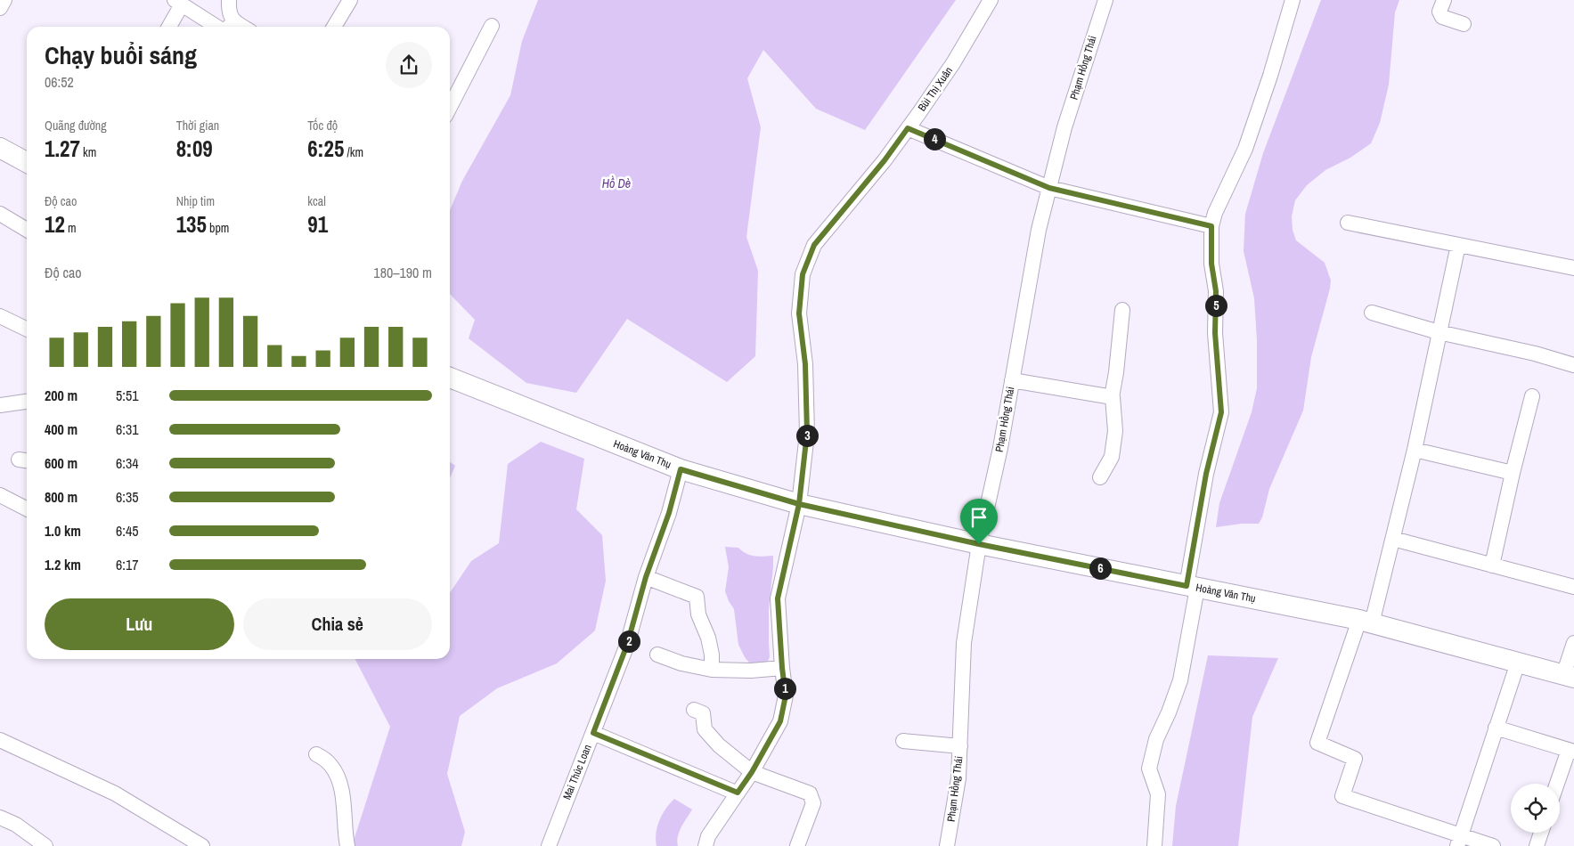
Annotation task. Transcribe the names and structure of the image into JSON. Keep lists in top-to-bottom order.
{
  "streets": {
    "main road": ["Hoàng Văn Thụ"],
    "street": ["Phạm Hồng Thái", "Bùi Thị Xuân", "Mai Thúc Loan"]
  },
  "crossings": [
    ["Phạm Hồng Thái", "Hoàng Văn Thụ"],
    ["Bùi Thị Xuân", "Hoàng Văn Thụ"],
    ["Hoàng Văn Thụ", "Mai Thúc Loan"]
  ],
  "water": ["Hồ Dè"],
  "page": {
    "heading": ["Chạy buổi sáng", "06:52"],
    "stats": [
      ["Quãng đường", "1.27 km"],
      ["Thời gian", "8:09"],
      ["Tốc độ", "6:25 /km"],
      ["Độ cao", "12 m"],
      ["Nhịp tim", "135 bpm"],
      ["kcal", "91"]
    ],
    "pins": [
      "4",
      "5",
      "3",
      "6",
      "2",
      "1"
    ],
    "chart": ["Độ cao", "180–190 m"],
    "list": [
      {
        "name": "200 m",
        "note": "5:51"
      },
      {
        "name": "400 m",
        "note": "6:31"
      },
      {
        "name": "600 m",
        "note": "6:34"
      },
      {
        "name": "800 m",
        "note": "6:35"
      },
      {
        "name": "1.0 km",
        "note": "6:45"
      },
      {
        "name": "1.2 km",
        "note": "6:17"
      }
    ],
    "buttons": ["Lưu", "Chia sẻ"]
  }
}
